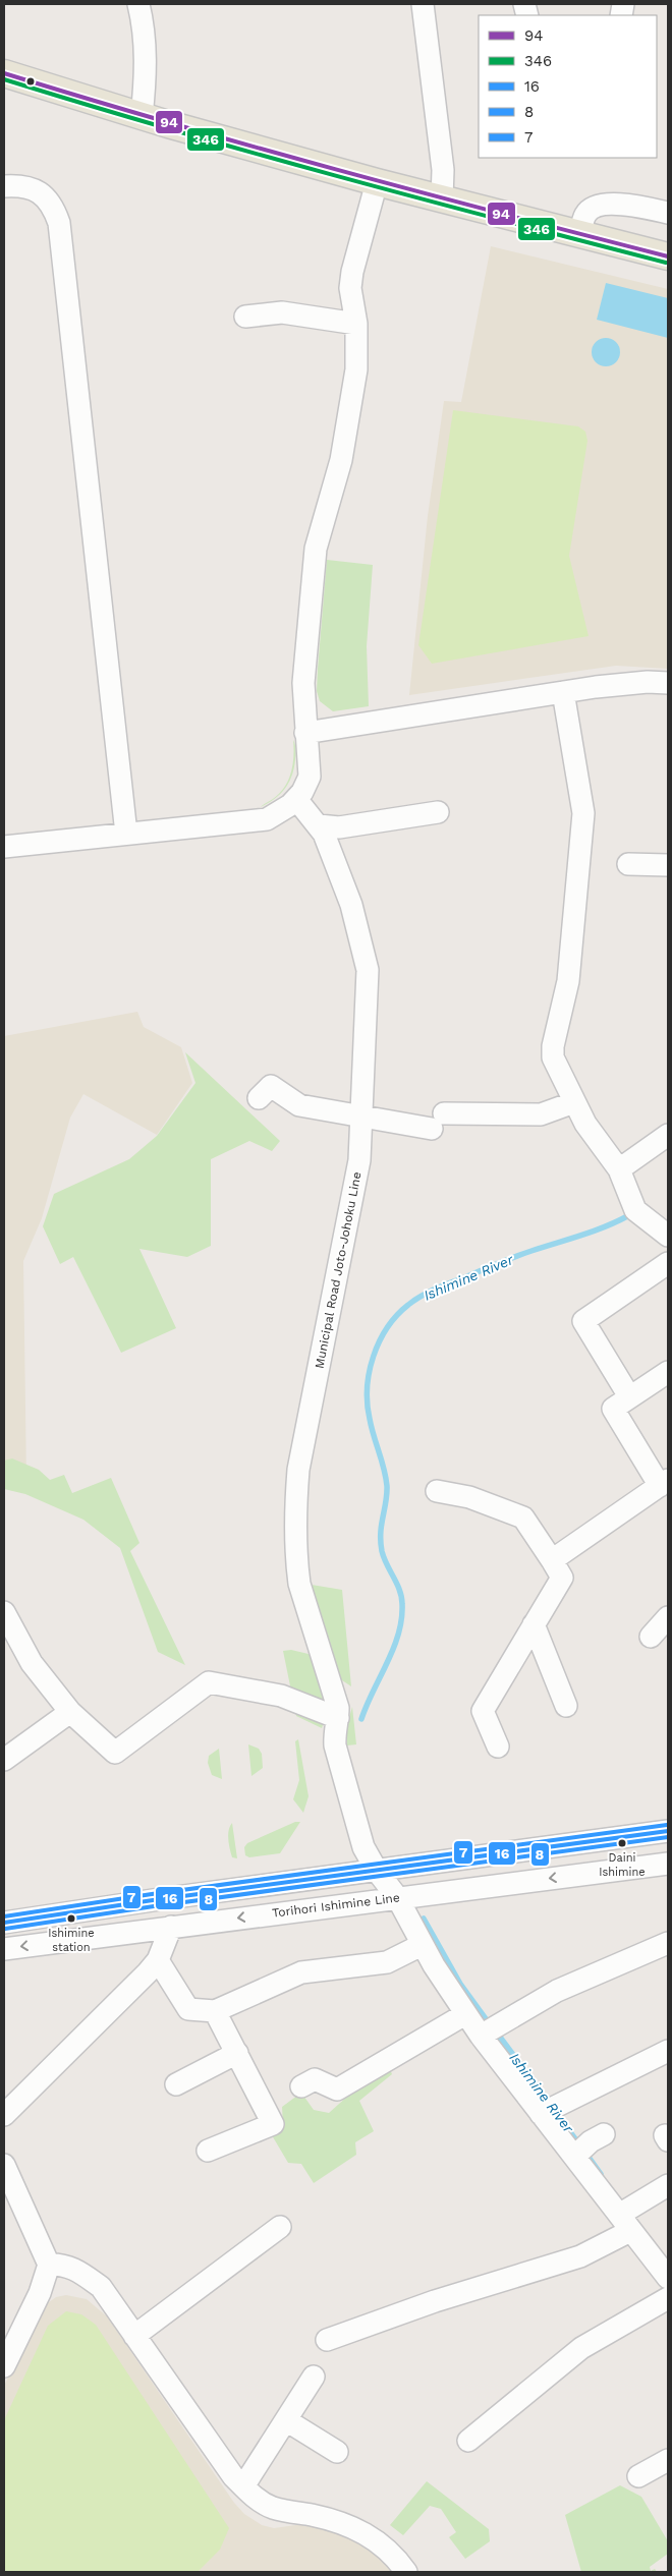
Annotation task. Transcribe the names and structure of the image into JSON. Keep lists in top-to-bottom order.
{
  "streets": {
    "street": ["Municipal Road Joto-Johoku Line", "Torihori Ishimine Line"]
  },
  "crossings": [
    ["Municipal Road Joto-Johoku Line", "Torihori Ishimine Line"]
  ],
  "water": ["Ishimine River"],
  "places": ["Daini Ishimine", "Ishimine station"],
  "lines": [
    "transit line 94",
    "transit line 346",
    "transit line 7",
    "transit line 16",
    "transit line 8"
  ],
  "legend": [
    "94",
    "346",
    "16",
    "8",
    "7"
  ]
}
